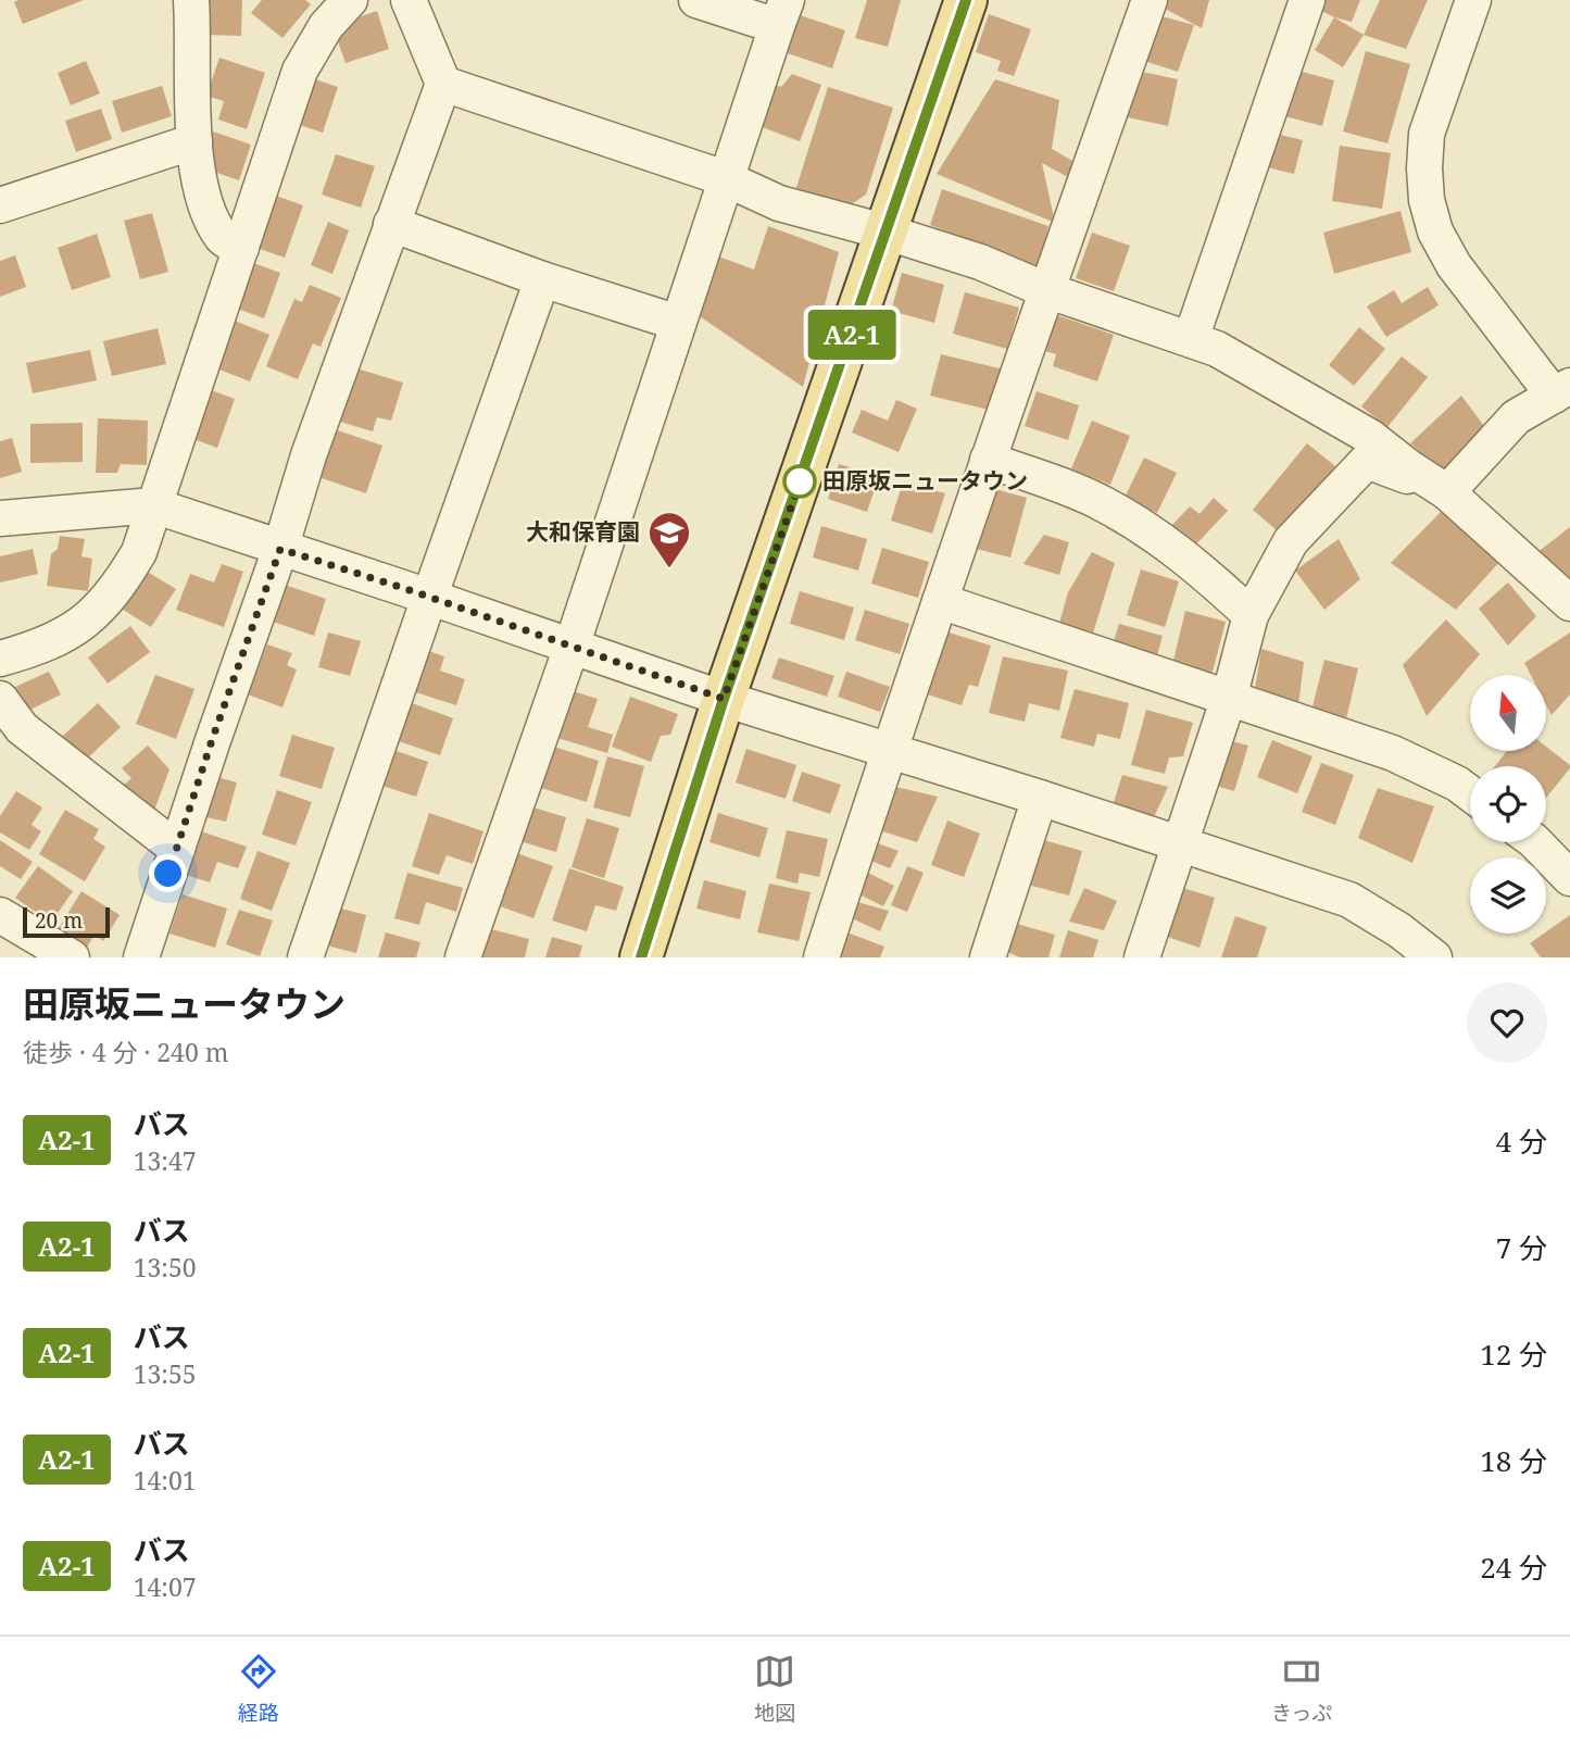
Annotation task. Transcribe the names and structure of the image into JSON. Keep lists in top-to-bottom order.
{
  "places": {
    "other": ["田原坂ニュータウン"],
    "school or university": ["大和保育園"]
  },
  "lines": ["bus line A2-1"],
  "scale_bar": "20 m",
  "north": "top",
  "page": {
    "on_map": "A2-1",
    "scale": "20 m",
    "heading": ["田原坂ニュータウン", "徒歩 · 4 分 · 240 m"],
    "list": [
      {
        "mark": "A2-1",
        "name": "バス",
        "note": "13:47",
        "value": "4 分"
      },
      {
        "mark": "A2-1",
        "name": "バス",
        "note": "13:50",
        "value": "7 分"
      },
      {
        "mark": "A2-1",
        "name": "バス",
        "note": "13:55",
        "value": "12 分"
      },
      {
        "mark": "A2-1",
        "name": "バス",
        "note": "14:01",
        "value": "18 分"
      },
      {
        "mark": "A2-1",
        "name": "バス",
        "note": "14:07",
        "value": "24 分"
      }
    ],
    "tabs": ["経路", "地図", "きっぷ"]
  }
}
